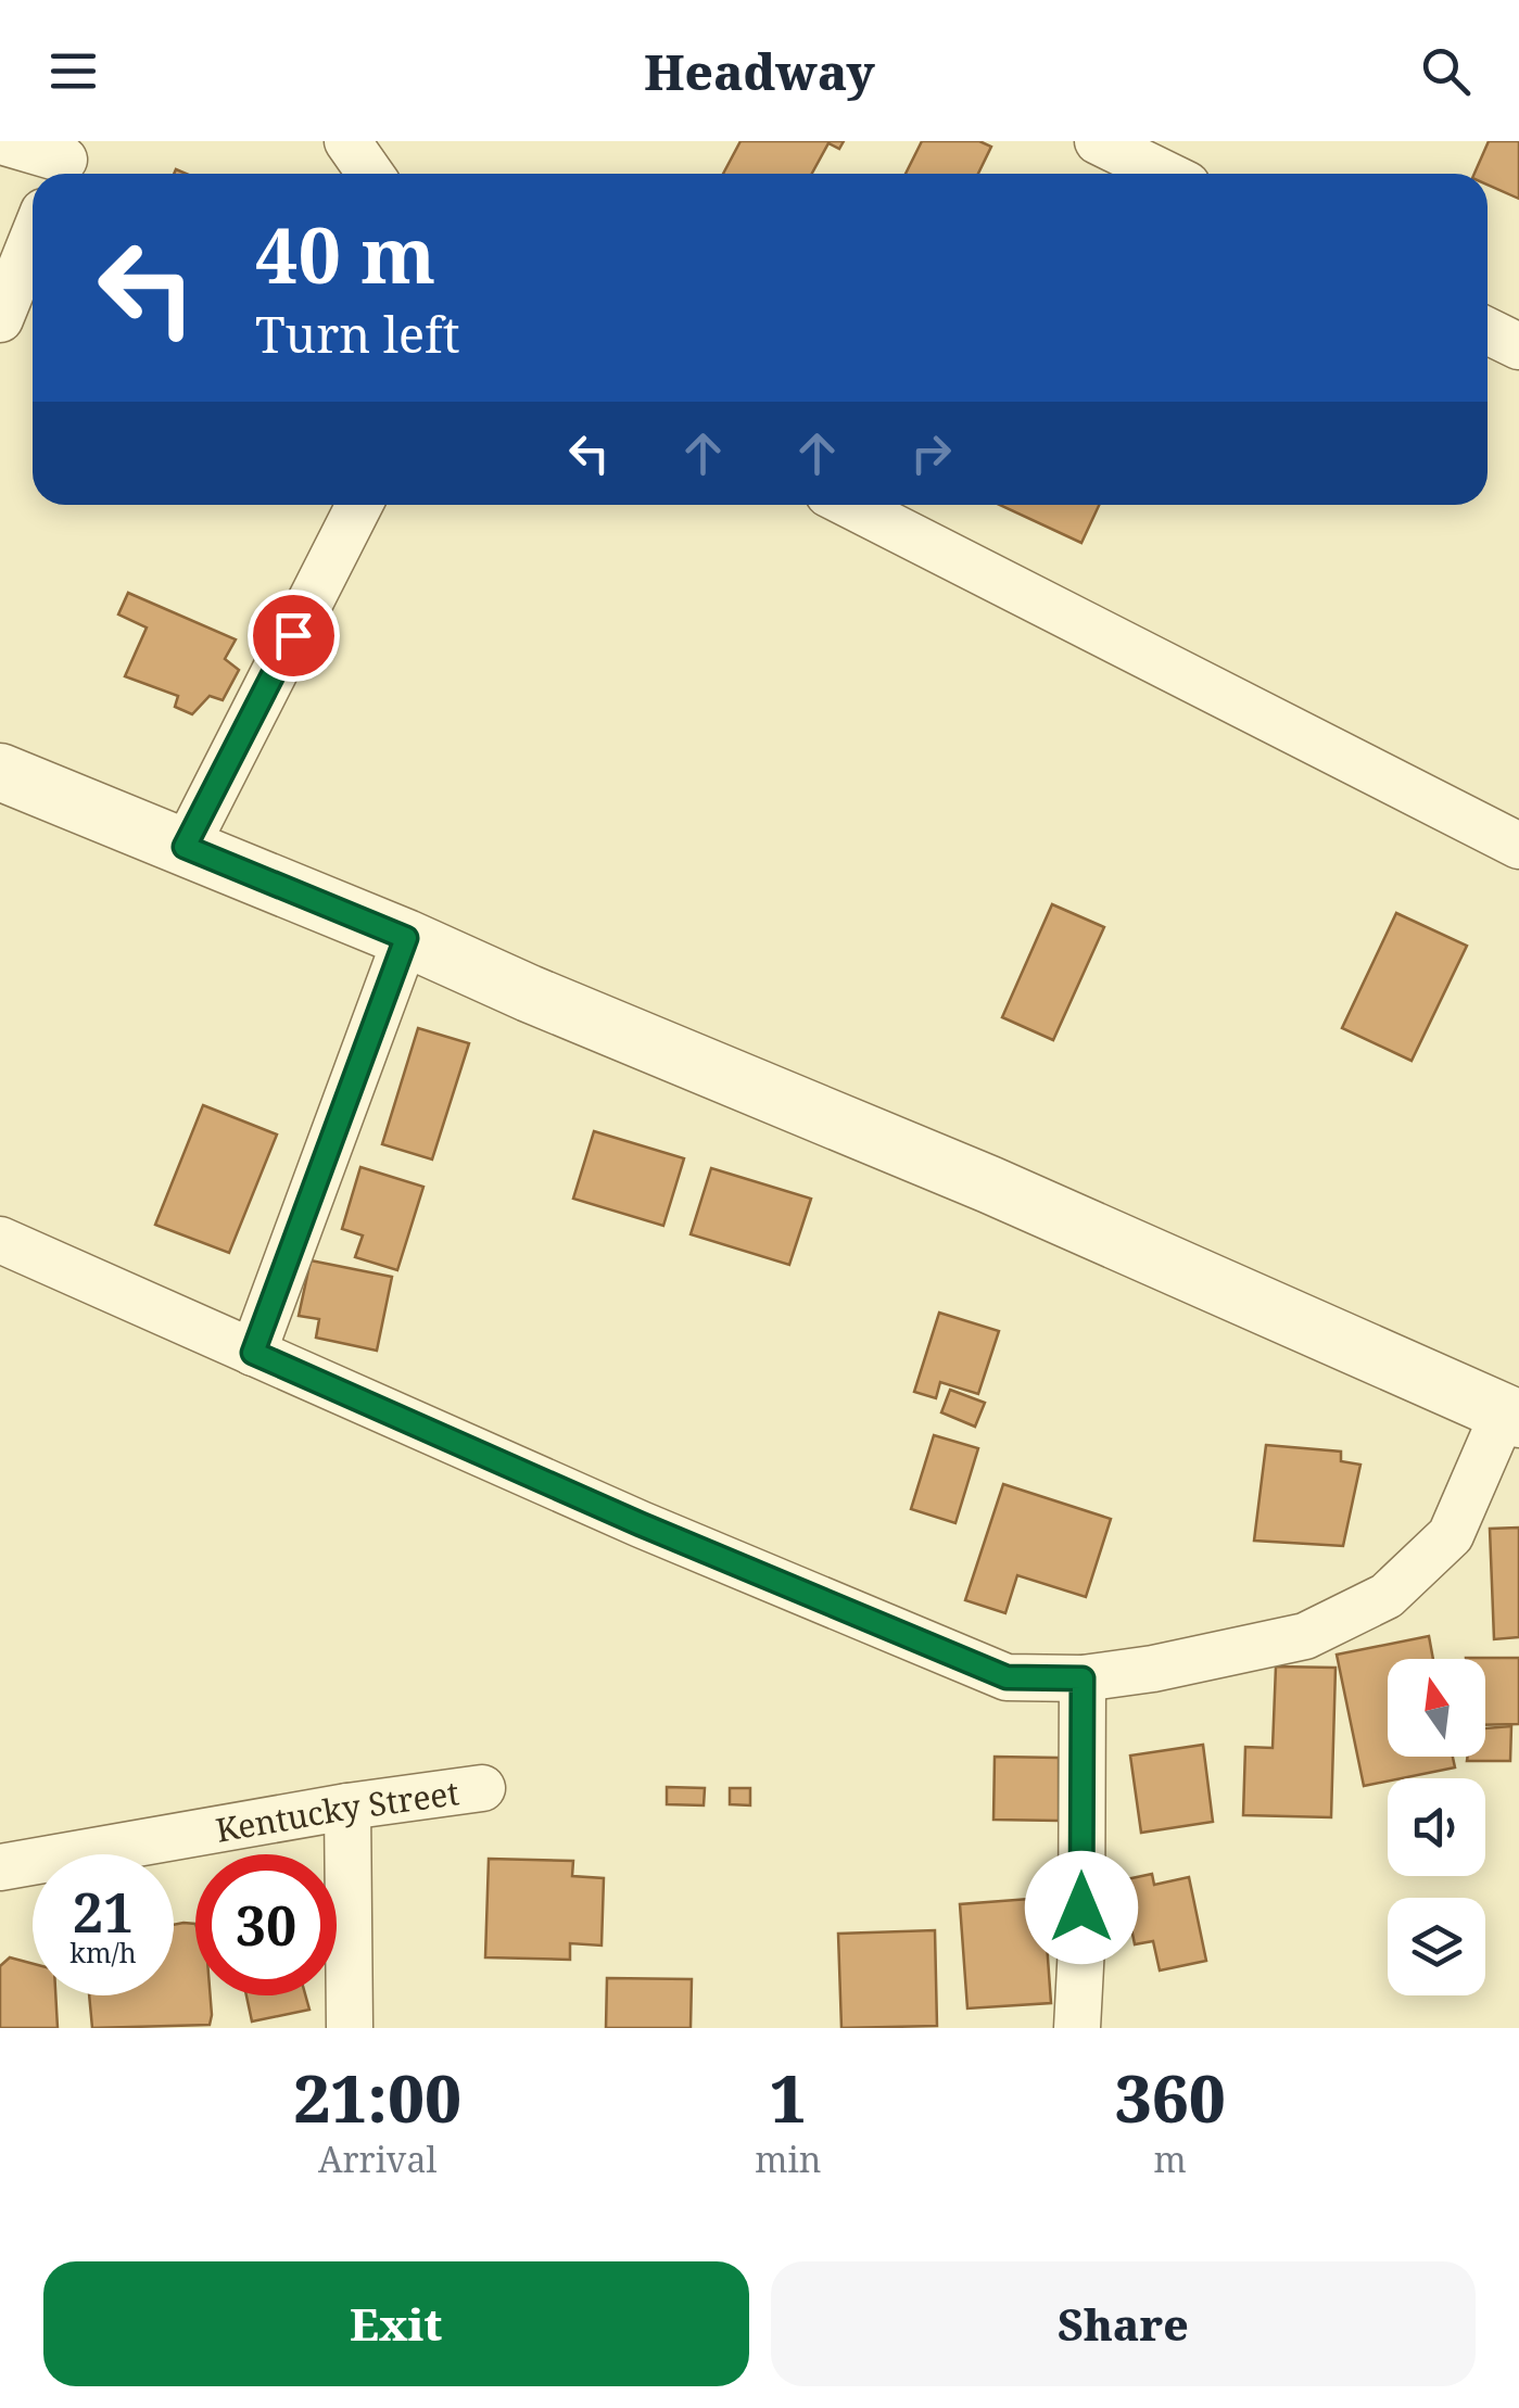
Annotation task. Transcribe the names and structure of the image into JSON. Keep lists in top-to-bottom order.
{
  "streets": {
    "street": ["Kentucky Street"]
  },
  "north": "top",
  "page": {
    "header": "Headway",
    "turn": ["40 m", "Turn left"],
    "speed": "21 km/h",
    "limit": "30",
    "eta": [
      "21:00",
      "Arrival",
      "1",
      "min",
      "360",
      "m"
    ],
    "buttons": ["Exit", "Share"]
  }
}
